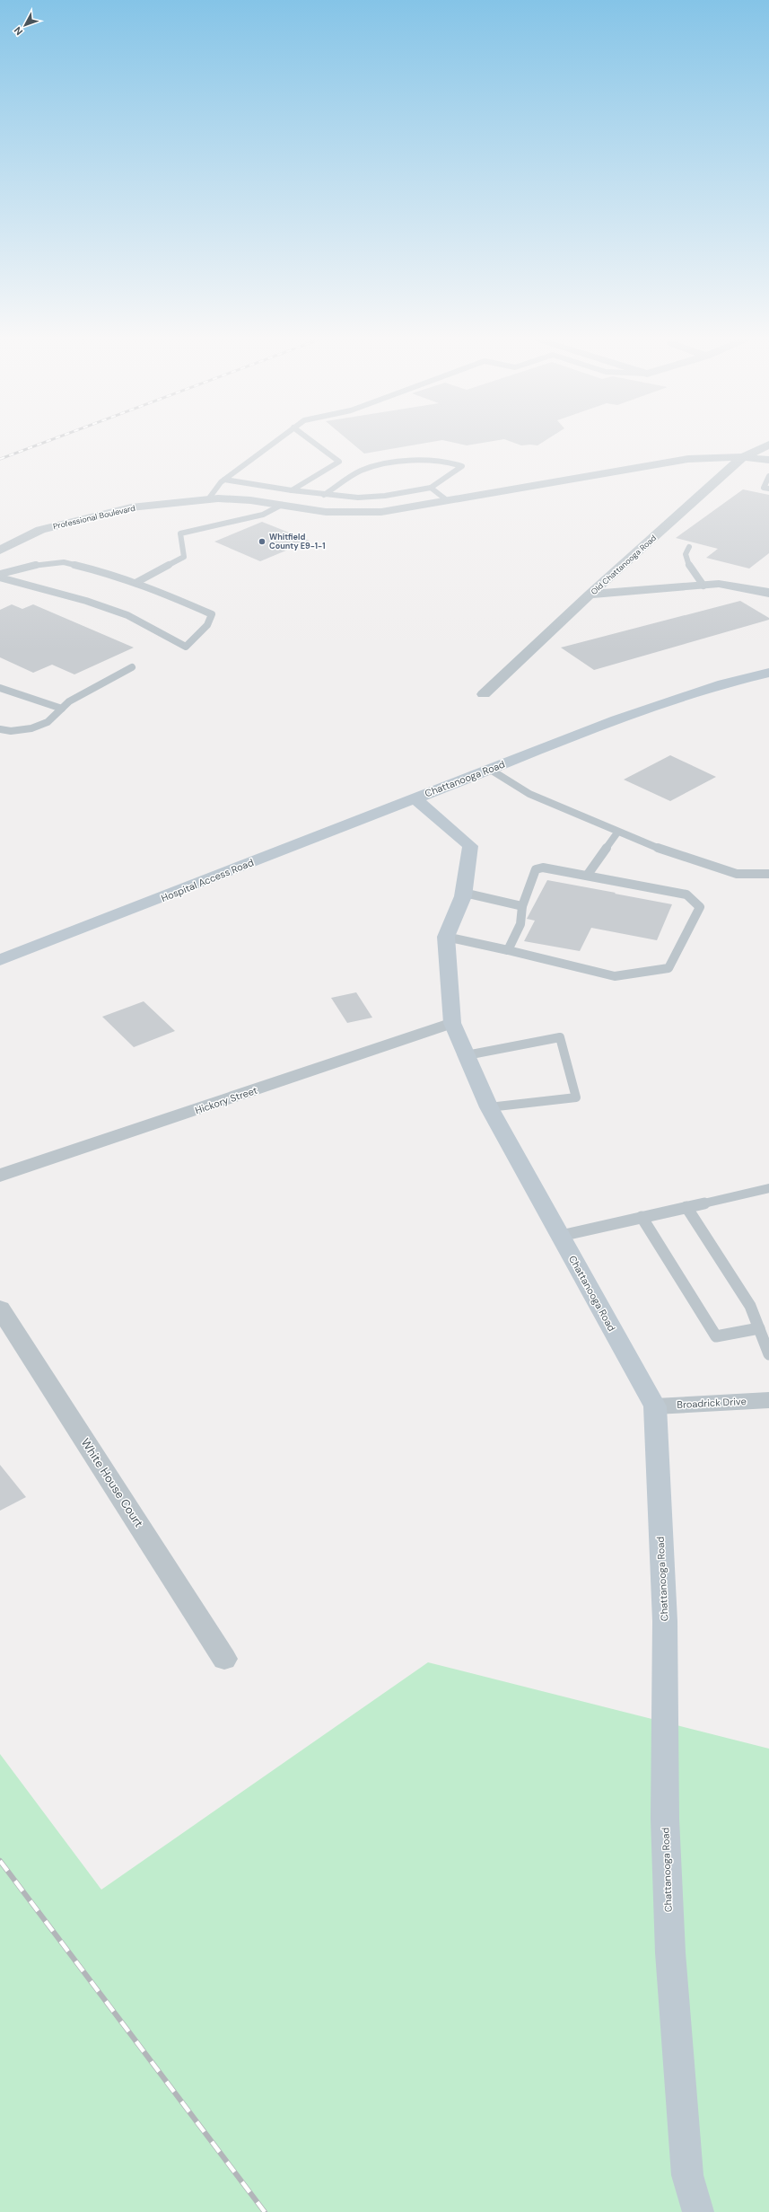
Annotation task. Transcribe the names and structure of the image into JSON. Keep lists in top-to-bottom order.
{
  "streets": {
    "street": [
      "Professional Boulevard",
      "Old Chattanooga Road",
      "Chattanooga Road",
      "Hospital Access Road",
      "Hickory Street",
      "Broadrick Drive",
      "White House Court"
    ]
  },
  "crossings": [
    ["Professional Boulevard", "Old Chattanooga Road"],
    ["Chattanooga Road", "Hospital Access Road"],
    ["Chattanooga Road", "Hickory Street"],
    ["Chattanooga Road", "Broadrick Drive"]
  ],
  "places": ["Whitfield County E9-1-1"],
  "north": "bottom left"
}
